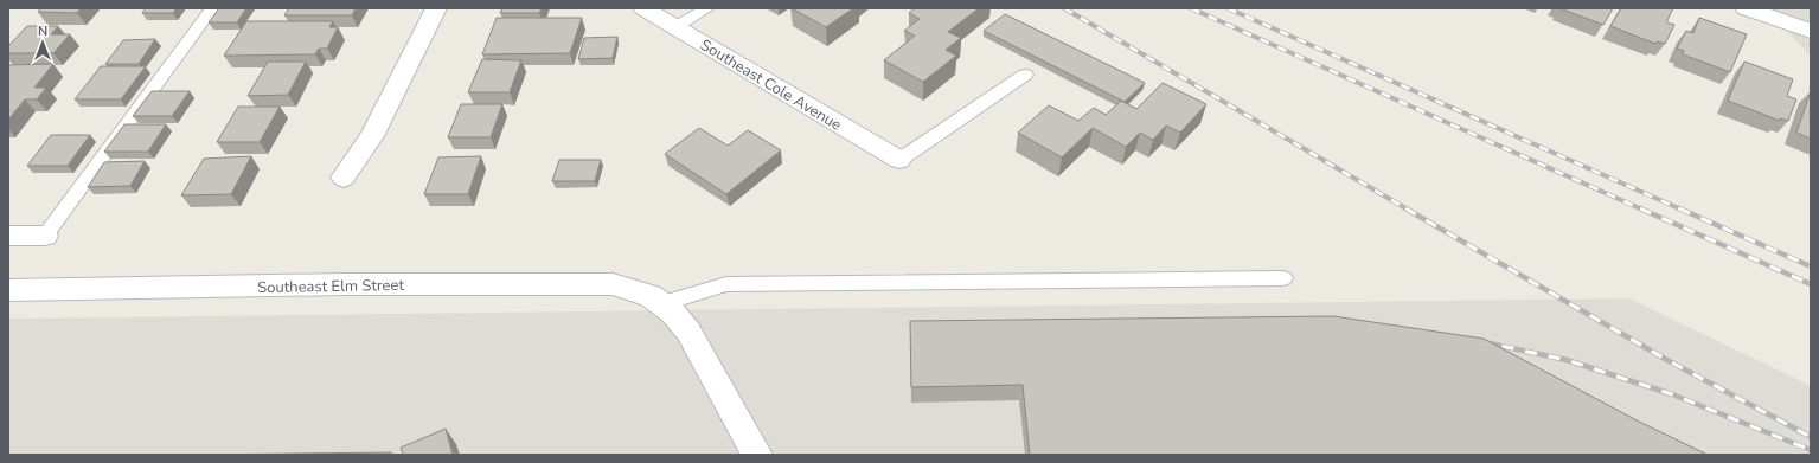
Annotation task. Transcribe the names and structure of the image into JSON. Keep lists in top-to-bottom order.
{
  "streets": {
    "street": ["Southeast Cole Avenue", "Southeast Elm Street"]
  },
  "north": "top"
}
